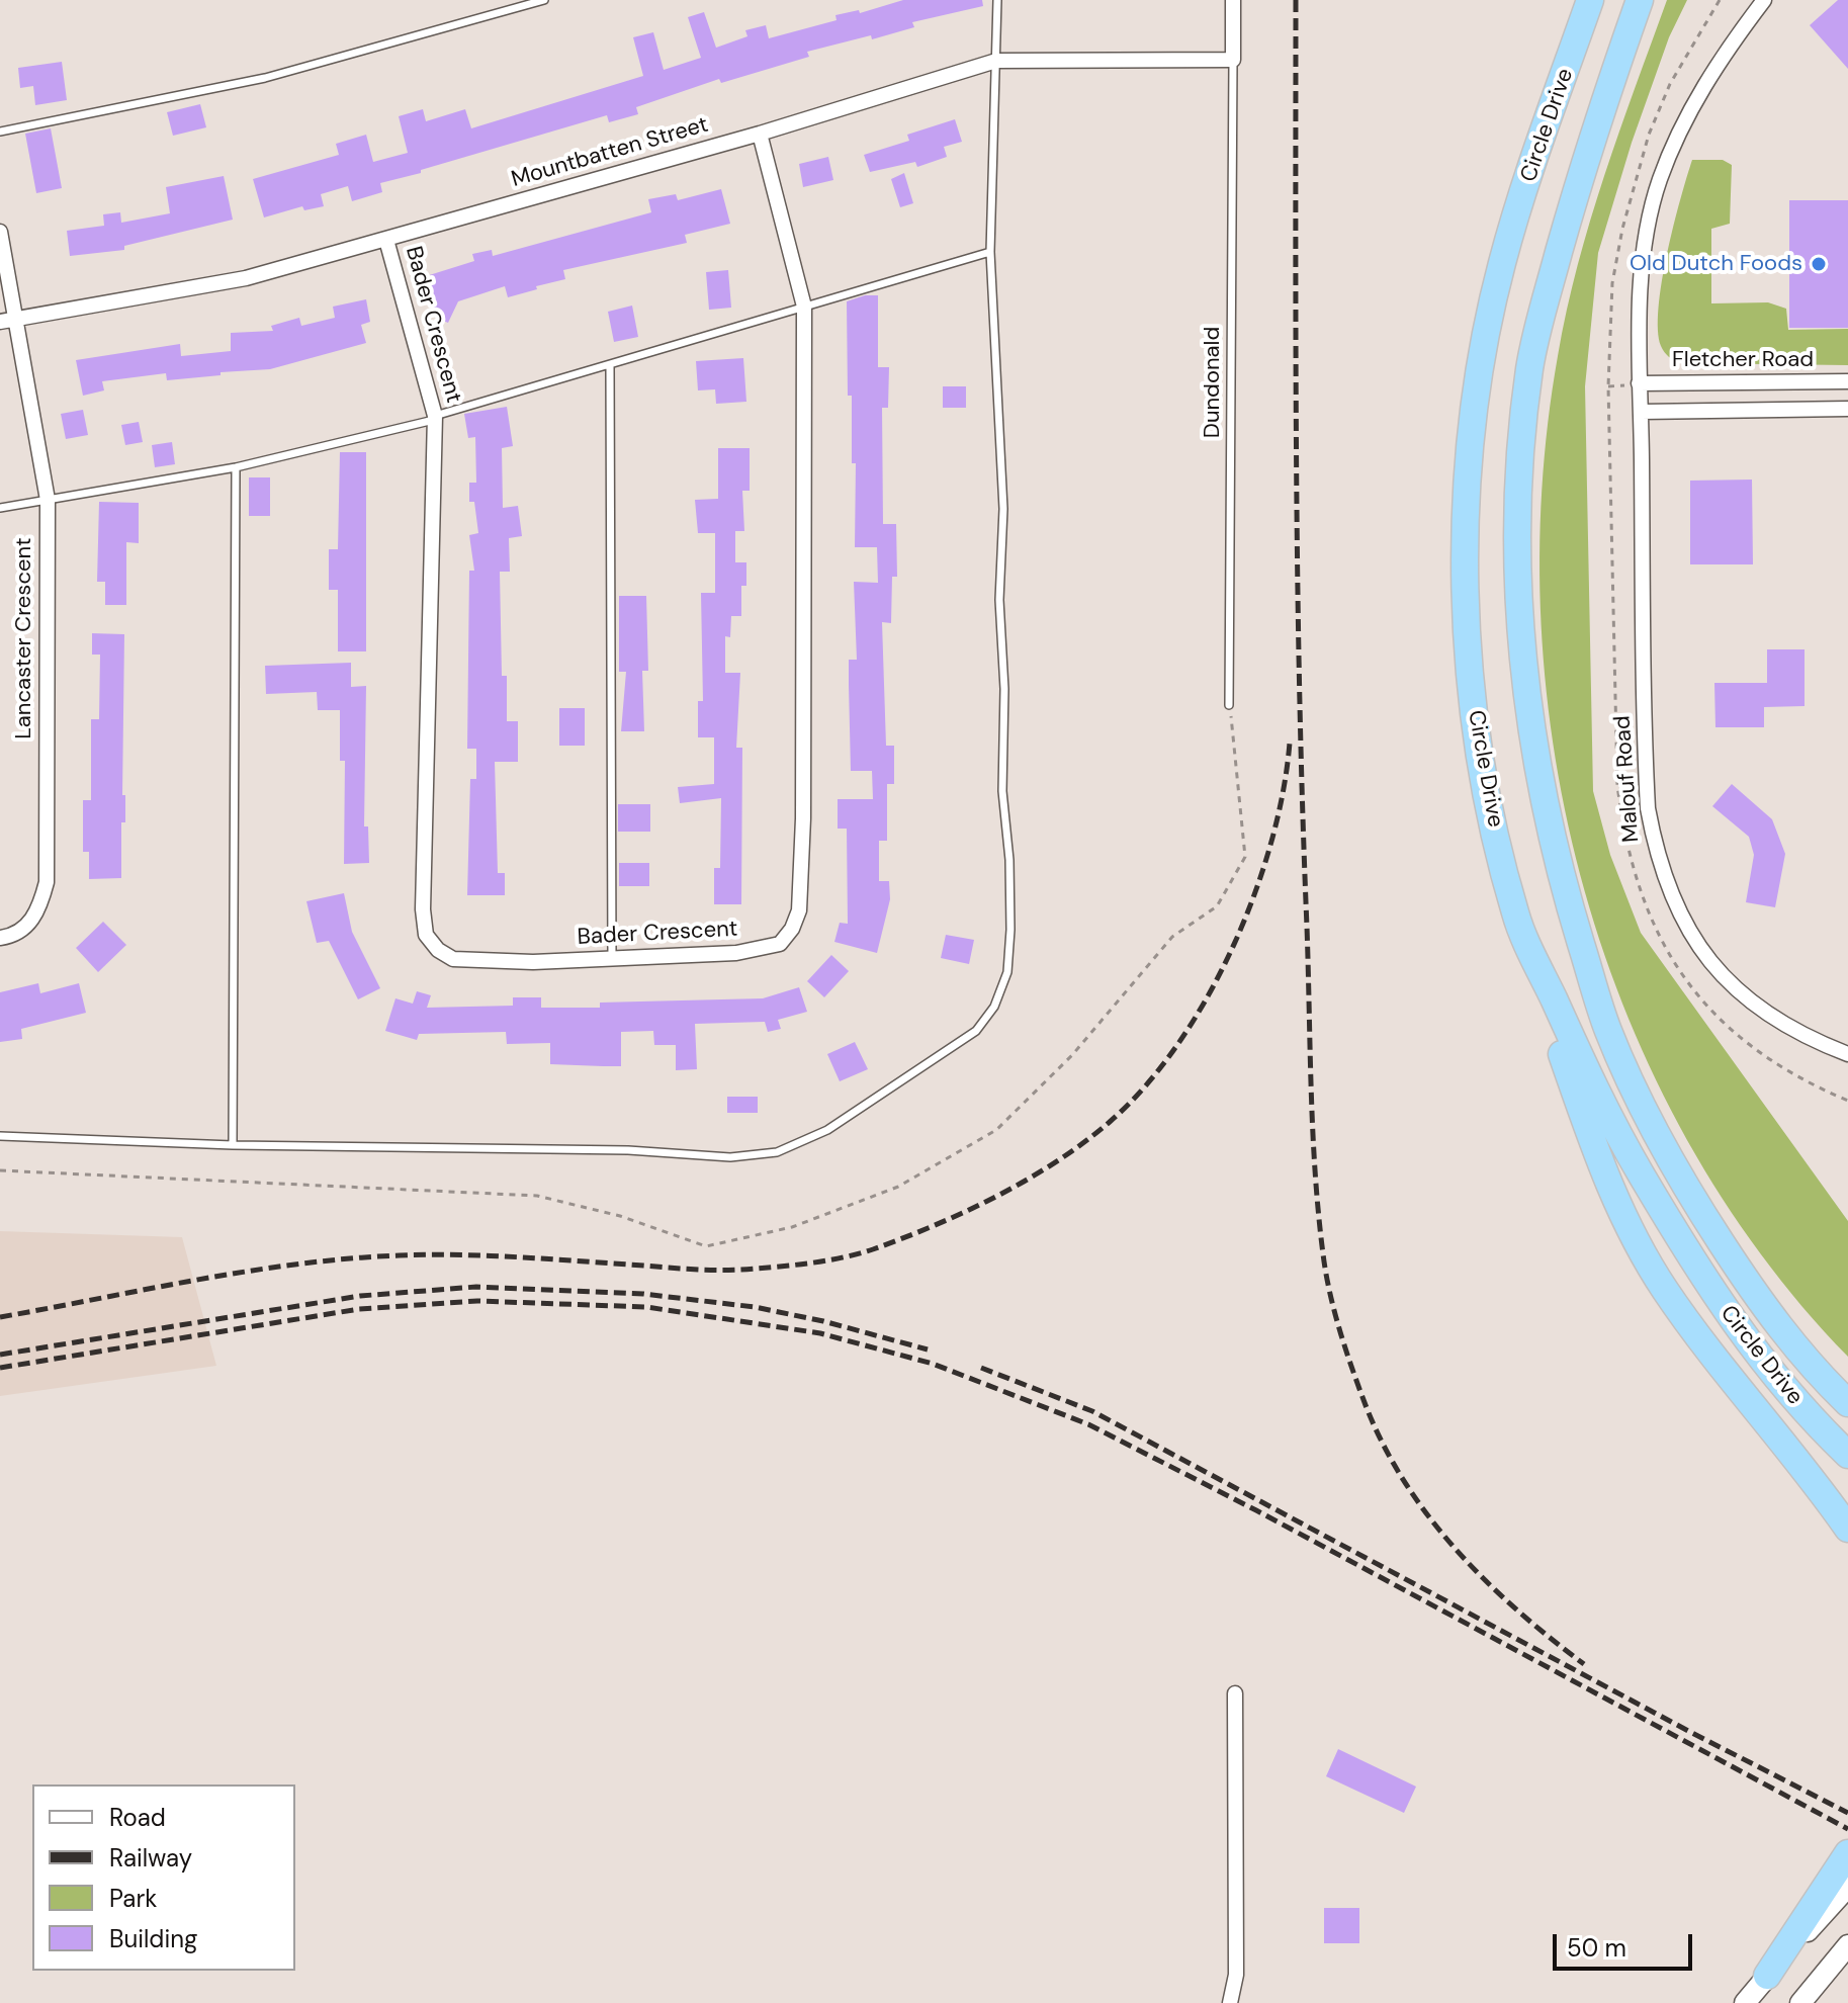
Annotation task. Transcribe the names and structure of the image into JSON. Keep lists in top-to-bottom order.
{
  "streets": {
    "highway": ["Circle Drive"],
    "street": [
      "Mountbatten Street",
      "Bader Crescent",
      "Fletcher Road",
      "Lancaster Crescent",
      "Malouf Road"
    ],
    "lane": ["Dundonald"]
  },
  "crossings": [
    ["Mountbatten Street", "Bader Crescent"],
    ["Mountbatten Street", "Dundonald"],
    ["Mountbatten Street", "Lancaster Crescent"],
    ["Fletcher Road", "Malouf Road"]
  ],
  "places": ["Old Dutch Foods"],
  "legend": [
    "Road",
    "Railway",
    "Park",
    "Building"
  ],
  "scale_bar": "50 m"
}
